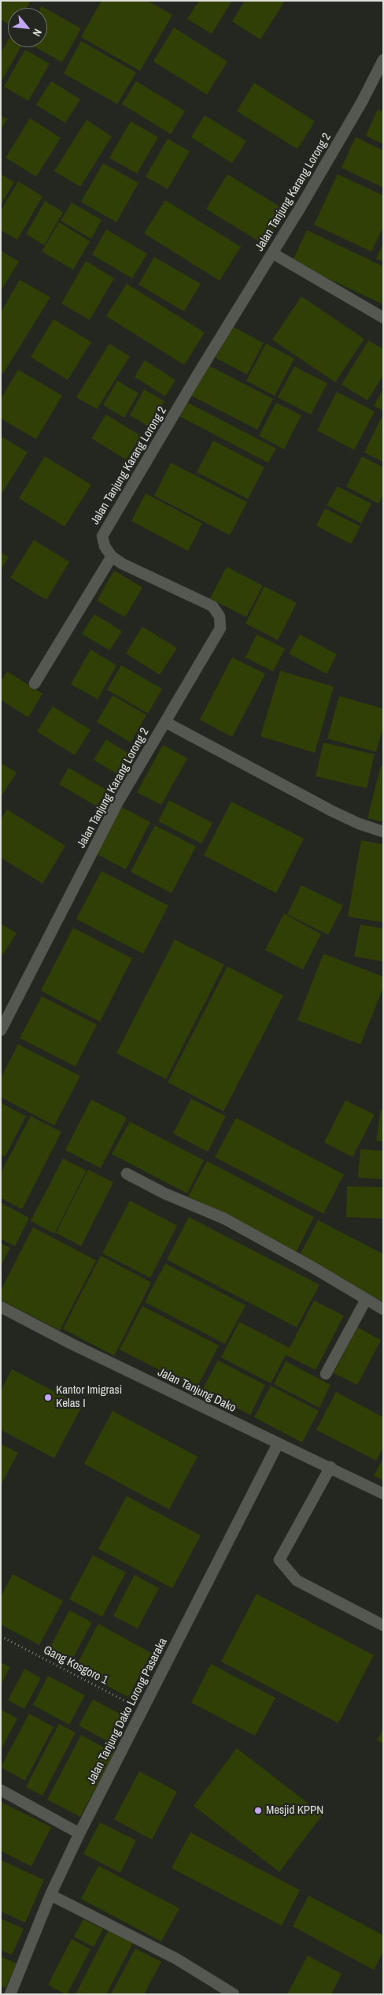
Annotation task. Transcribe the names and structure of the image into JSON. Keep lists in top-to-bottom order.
{
  "streets": {
    "street": ["Jalan Tanjung Karang Lorong 2", "Jalan Tanjung Dako", "Jalan Tanjung Dako Lorong Pasaraka"],
    "path": ["Gang Kosgoro 1"]
  },
  "crossings": [
    ["Jalan Tanjung Dako", "Jalan Tanjung Dako Lorong Pasaraka"],
    ["Gang Kosgoro 1", "Jalan Tanjung Dako Lorong Pasaraka"]
  ],
  "places": ["Kantor Imigrasi Kelas I", "Mesjid KPPN"],
  "north": "bottom right"
}
